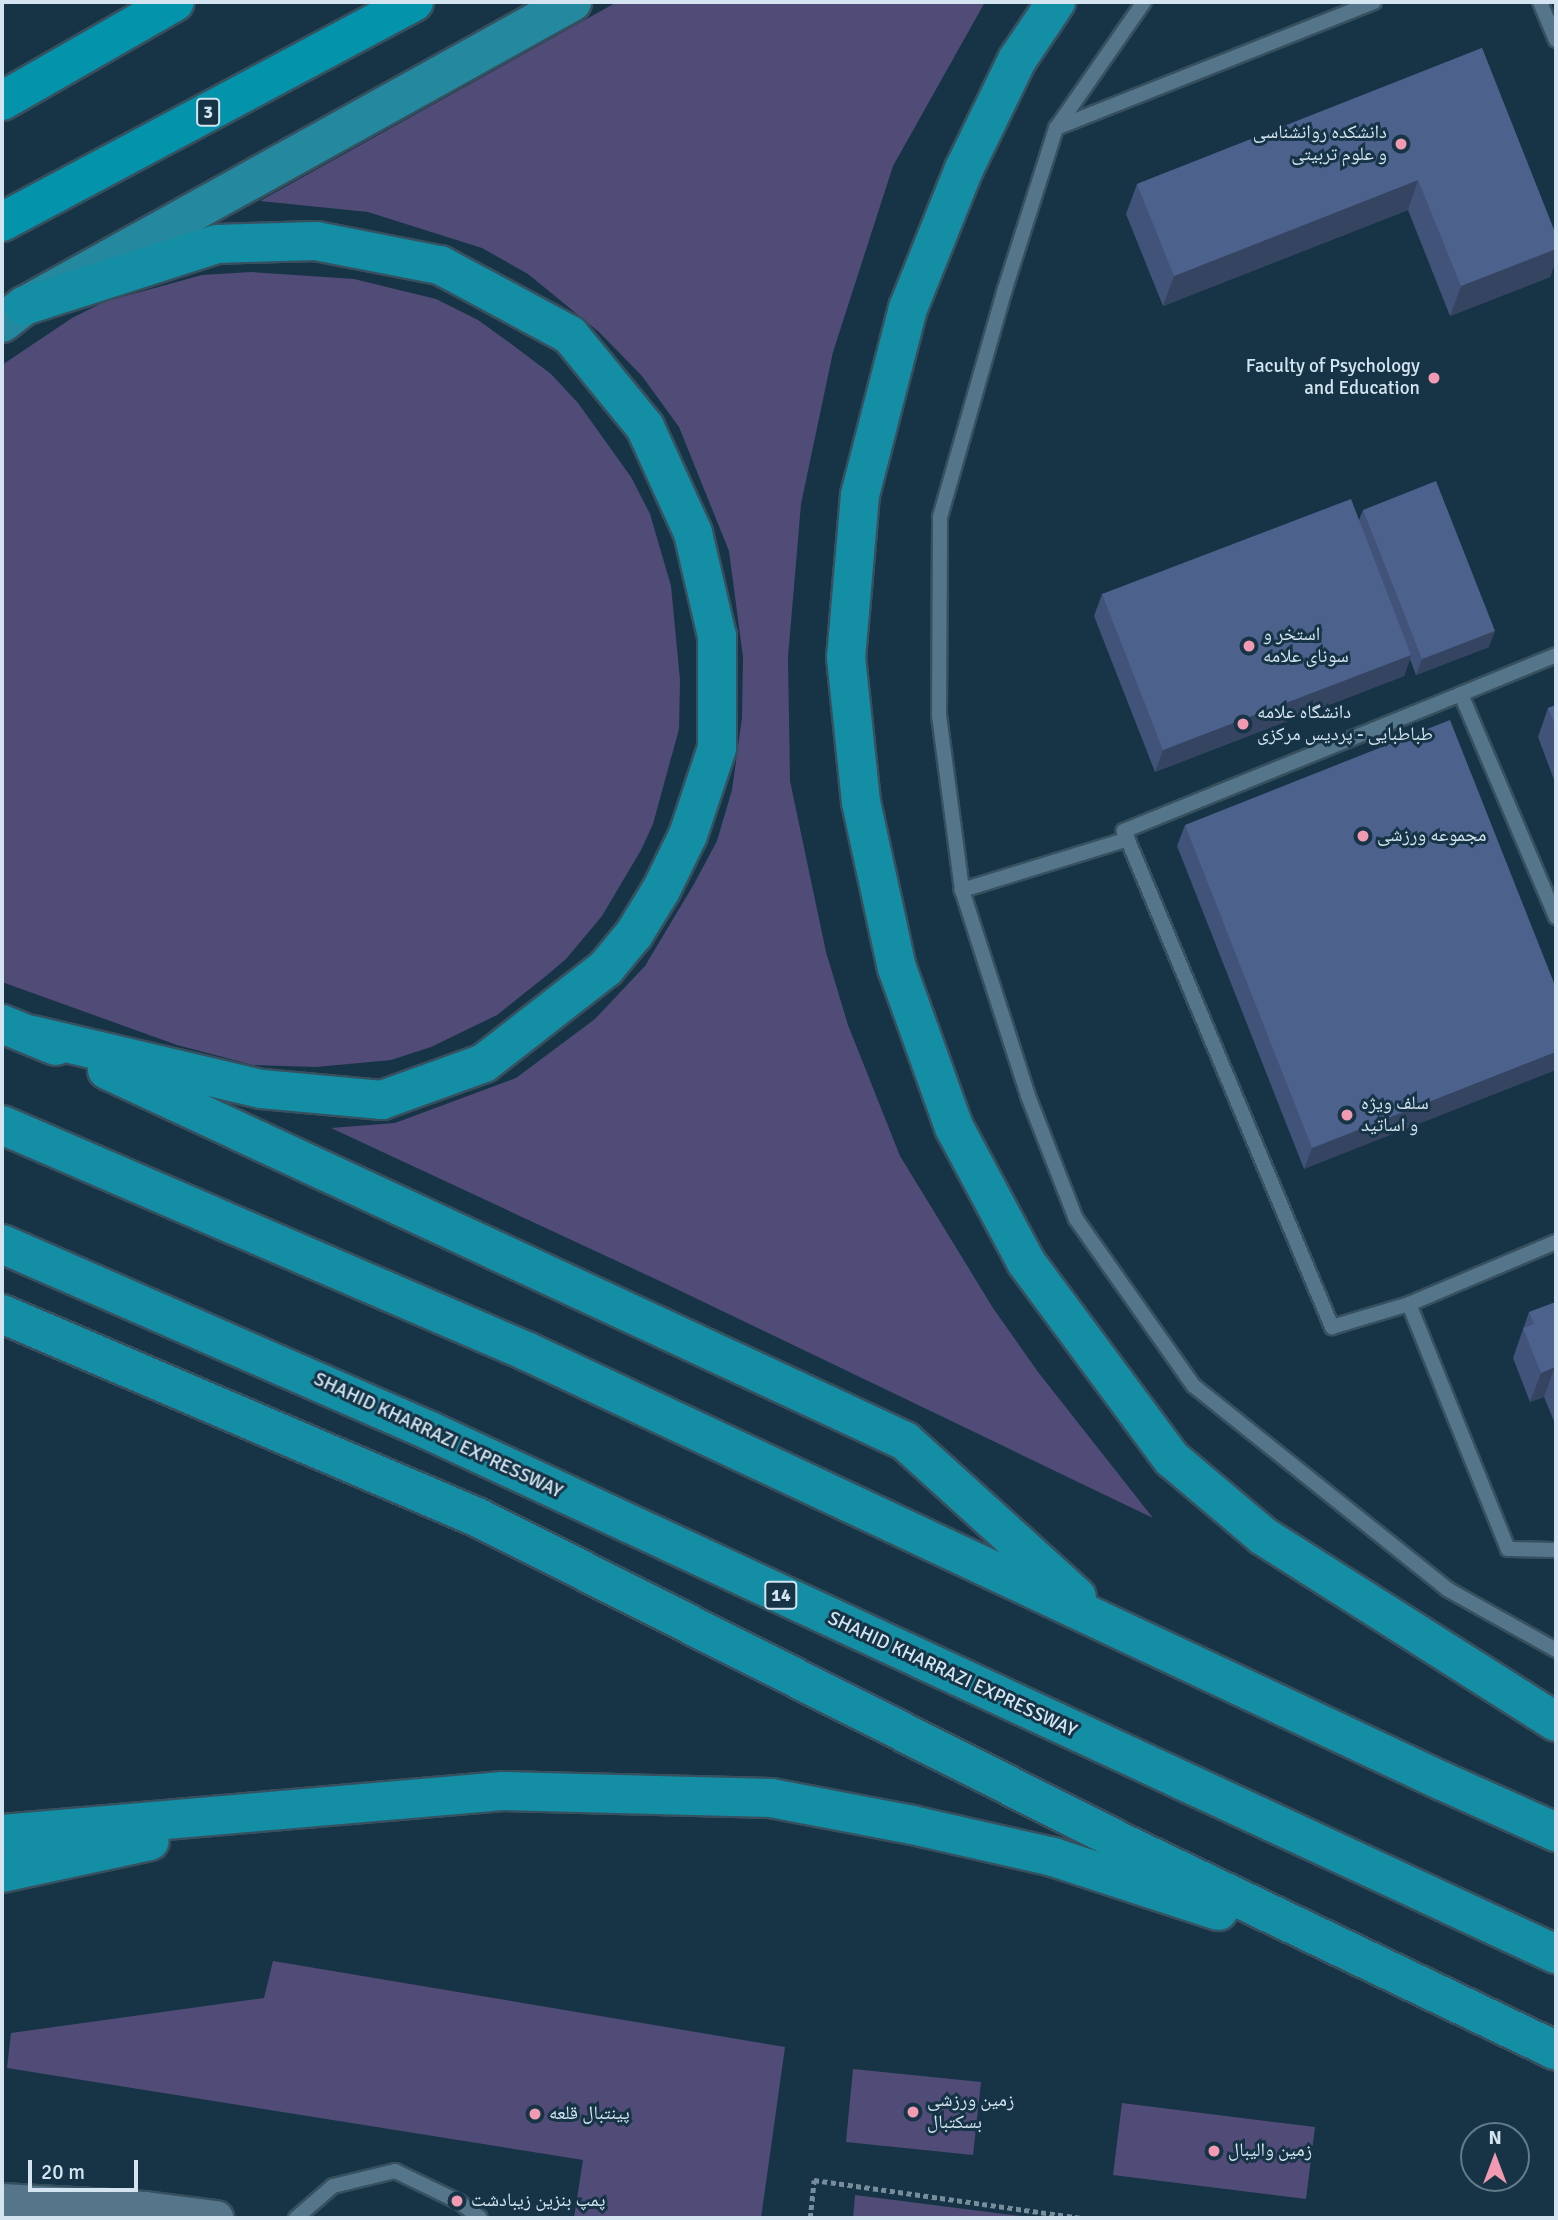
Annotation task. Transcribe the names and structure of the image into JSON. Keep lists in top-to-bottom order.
{
  "streets": {
    "highway": ["3", "SHAHID KHARRAZI EXPRESSWAY", "14"]
  },
  "places": [
    "دانشکده روانشناسی و علوم تربیتی",
    "Faculty of Psychology and Education",
    "استخر و سونای علامه",
    "دانشگاه علامه طباطبایی - پردیس مرکزی",
    "مجموعه ورزشی",
    "سلف ویژه و اساتید",
    "زمین ورزشی بسکتبال",
    "پینتبال قلعه",
    "زمین والیبال",
    "پمپ بنزین زیبادشت"
  ],
  "scale_bar": "20 m",
  "north": "top"
}
